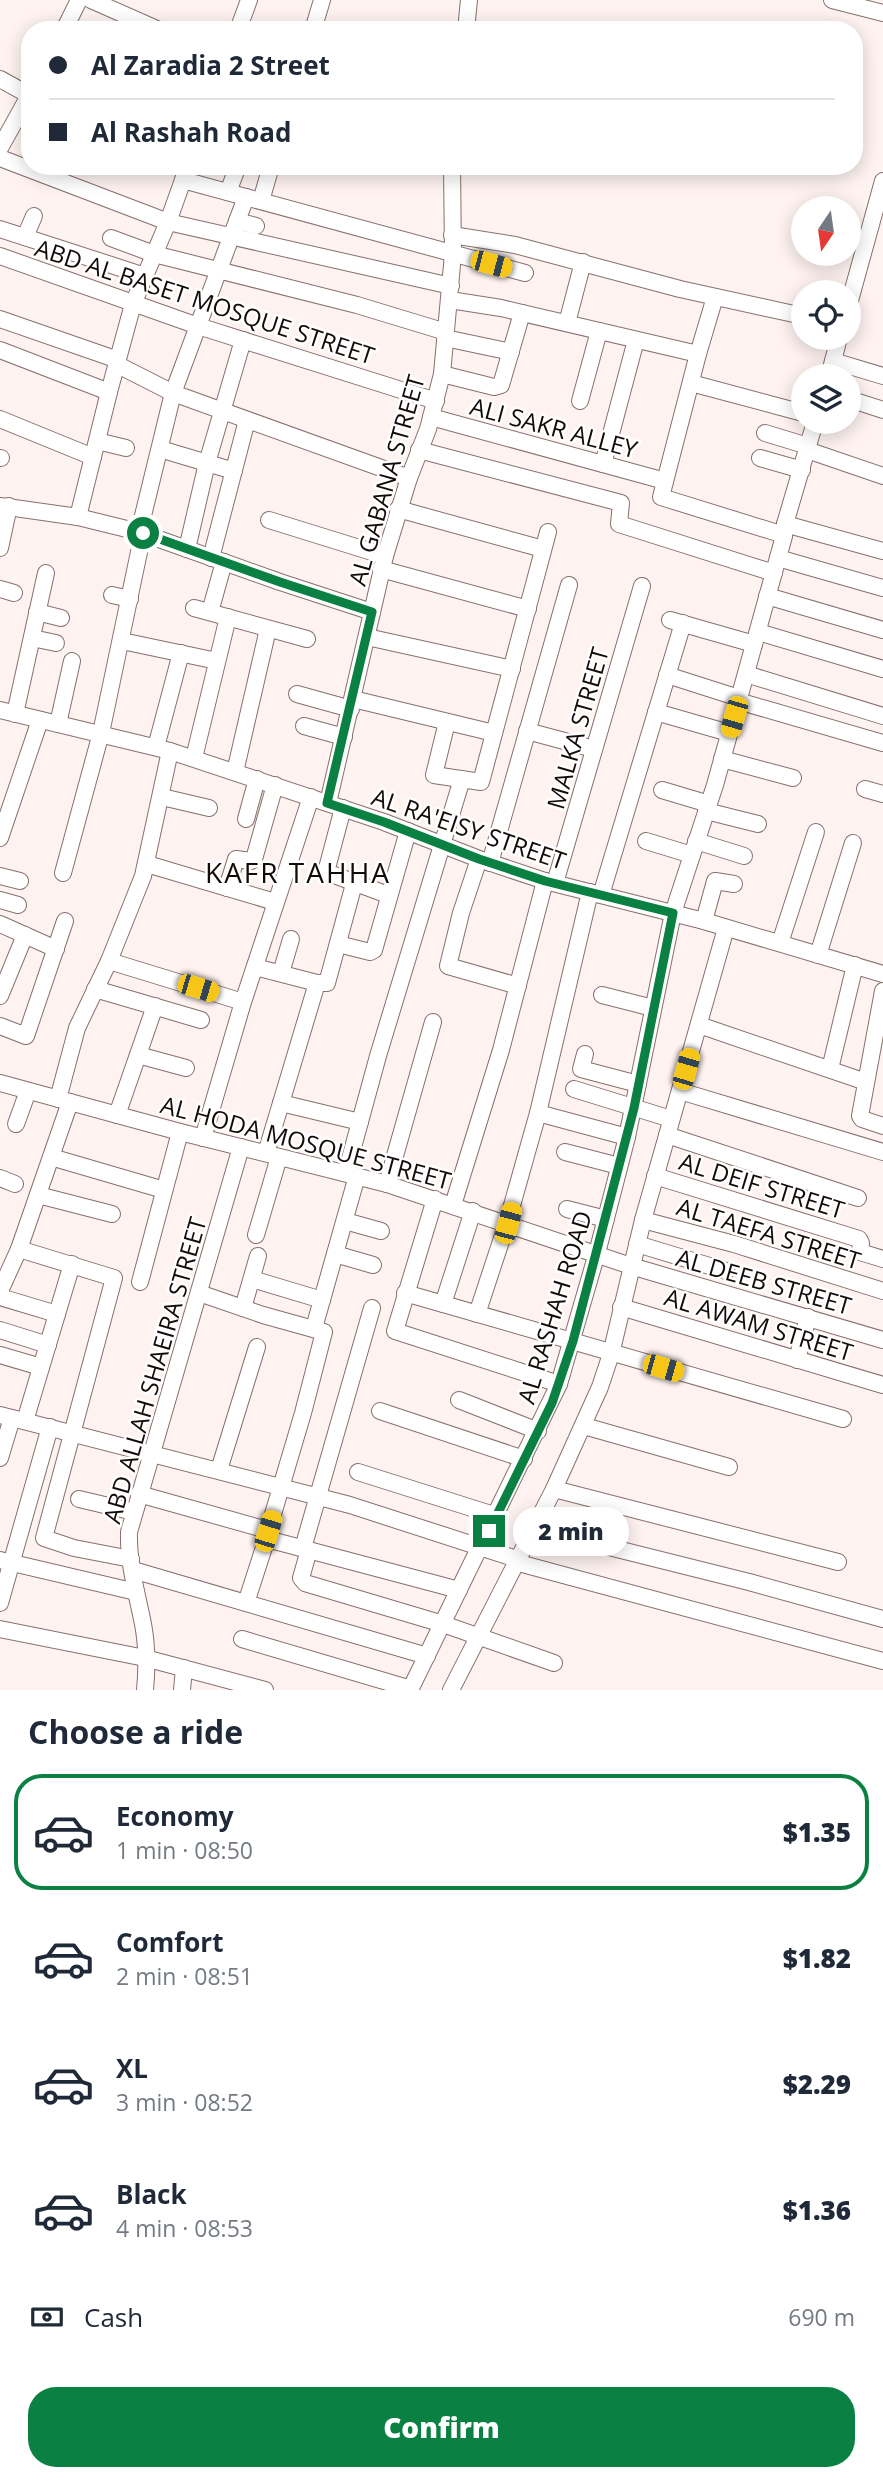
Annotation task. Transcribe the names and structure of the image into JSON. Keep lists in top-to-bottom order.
{
  "streets": {
    "street": [
      "ABD AL BASET MOSQUE STREET",
      "ALI SAKR ALLEY",
      "AL GABANA STREET",
      "MALKA STREET",
      "AL RA'EISY STREET",
      "AL HODA MOSQUE STREET",
      "AL DEIF STREET",
      "AL TAEFA STREET",
      "AL DEEB STREET",
      "AL RASHAH ROAD",
      "AL AWAM STREET",
      "ABD ALLAH SHAEIRA STREET"
    ]
  },
  "crossings": [
    ["ABD AL BASET MOSQUE STREET", "ALI SAKR ALLEY"],
    ["ABD AL BASET MOSQUE STREET", "AL GABANA STREET"],
    ["ALI SAKR ALLEY", "AL GABANA STREET"],
    ["ALI SAKR ALLEY", "AL RASHAH ROAD"],
    ["AL GABANA STREET", "AL RA'EISY STREET"],
    ["MALKA STREET", "AL RA'EISY STREET"],
    ["MALKA STREET", "AL HODA MOSQUE STREET"],
    ["AL RA'EISY STREET", "AL RASHAH ROAD"],
    ["AL HODA MOSQUE STREET", "AL DEEB STREET"],
    ["AL HODA MOSQUE STREET", "AL RASHAH ROAD"],
    ["AL HODA MOSQUE STREET", "ABD ALLAH SHAEIRA STREET"],
    ["AL DEEB STREET", "AL RASHAH ROAD"]
  ],
  "districts": ["KAFR TAHHA"],
  "north": "bottom",
  "page": {
    "banner": ["Al Zaradia 2 Street", "Al Rashah Road"],
    "bubble": "2 min",
    "heading": "Choose a ride",
    "list": [
      {
        "name": "Economy",
        "note": "1 min · 08:50",
        "value": "$1.35"
      },
      {
        "name": "Comfort",
        "note": "2 min · 08:51",
        "value": "$1.82"
      },
      {
        "name": "XL",
        "note": "3 min · 08:52",
        "value": "$2.29"
      },
      {
        "name": "Black",
        "note": "4 min · 08:53",
        "value": "$1.36"
      }
    ],
    "pay": ["Cash", "690 m"],
    "buttons": "Confirm"
  }
}
